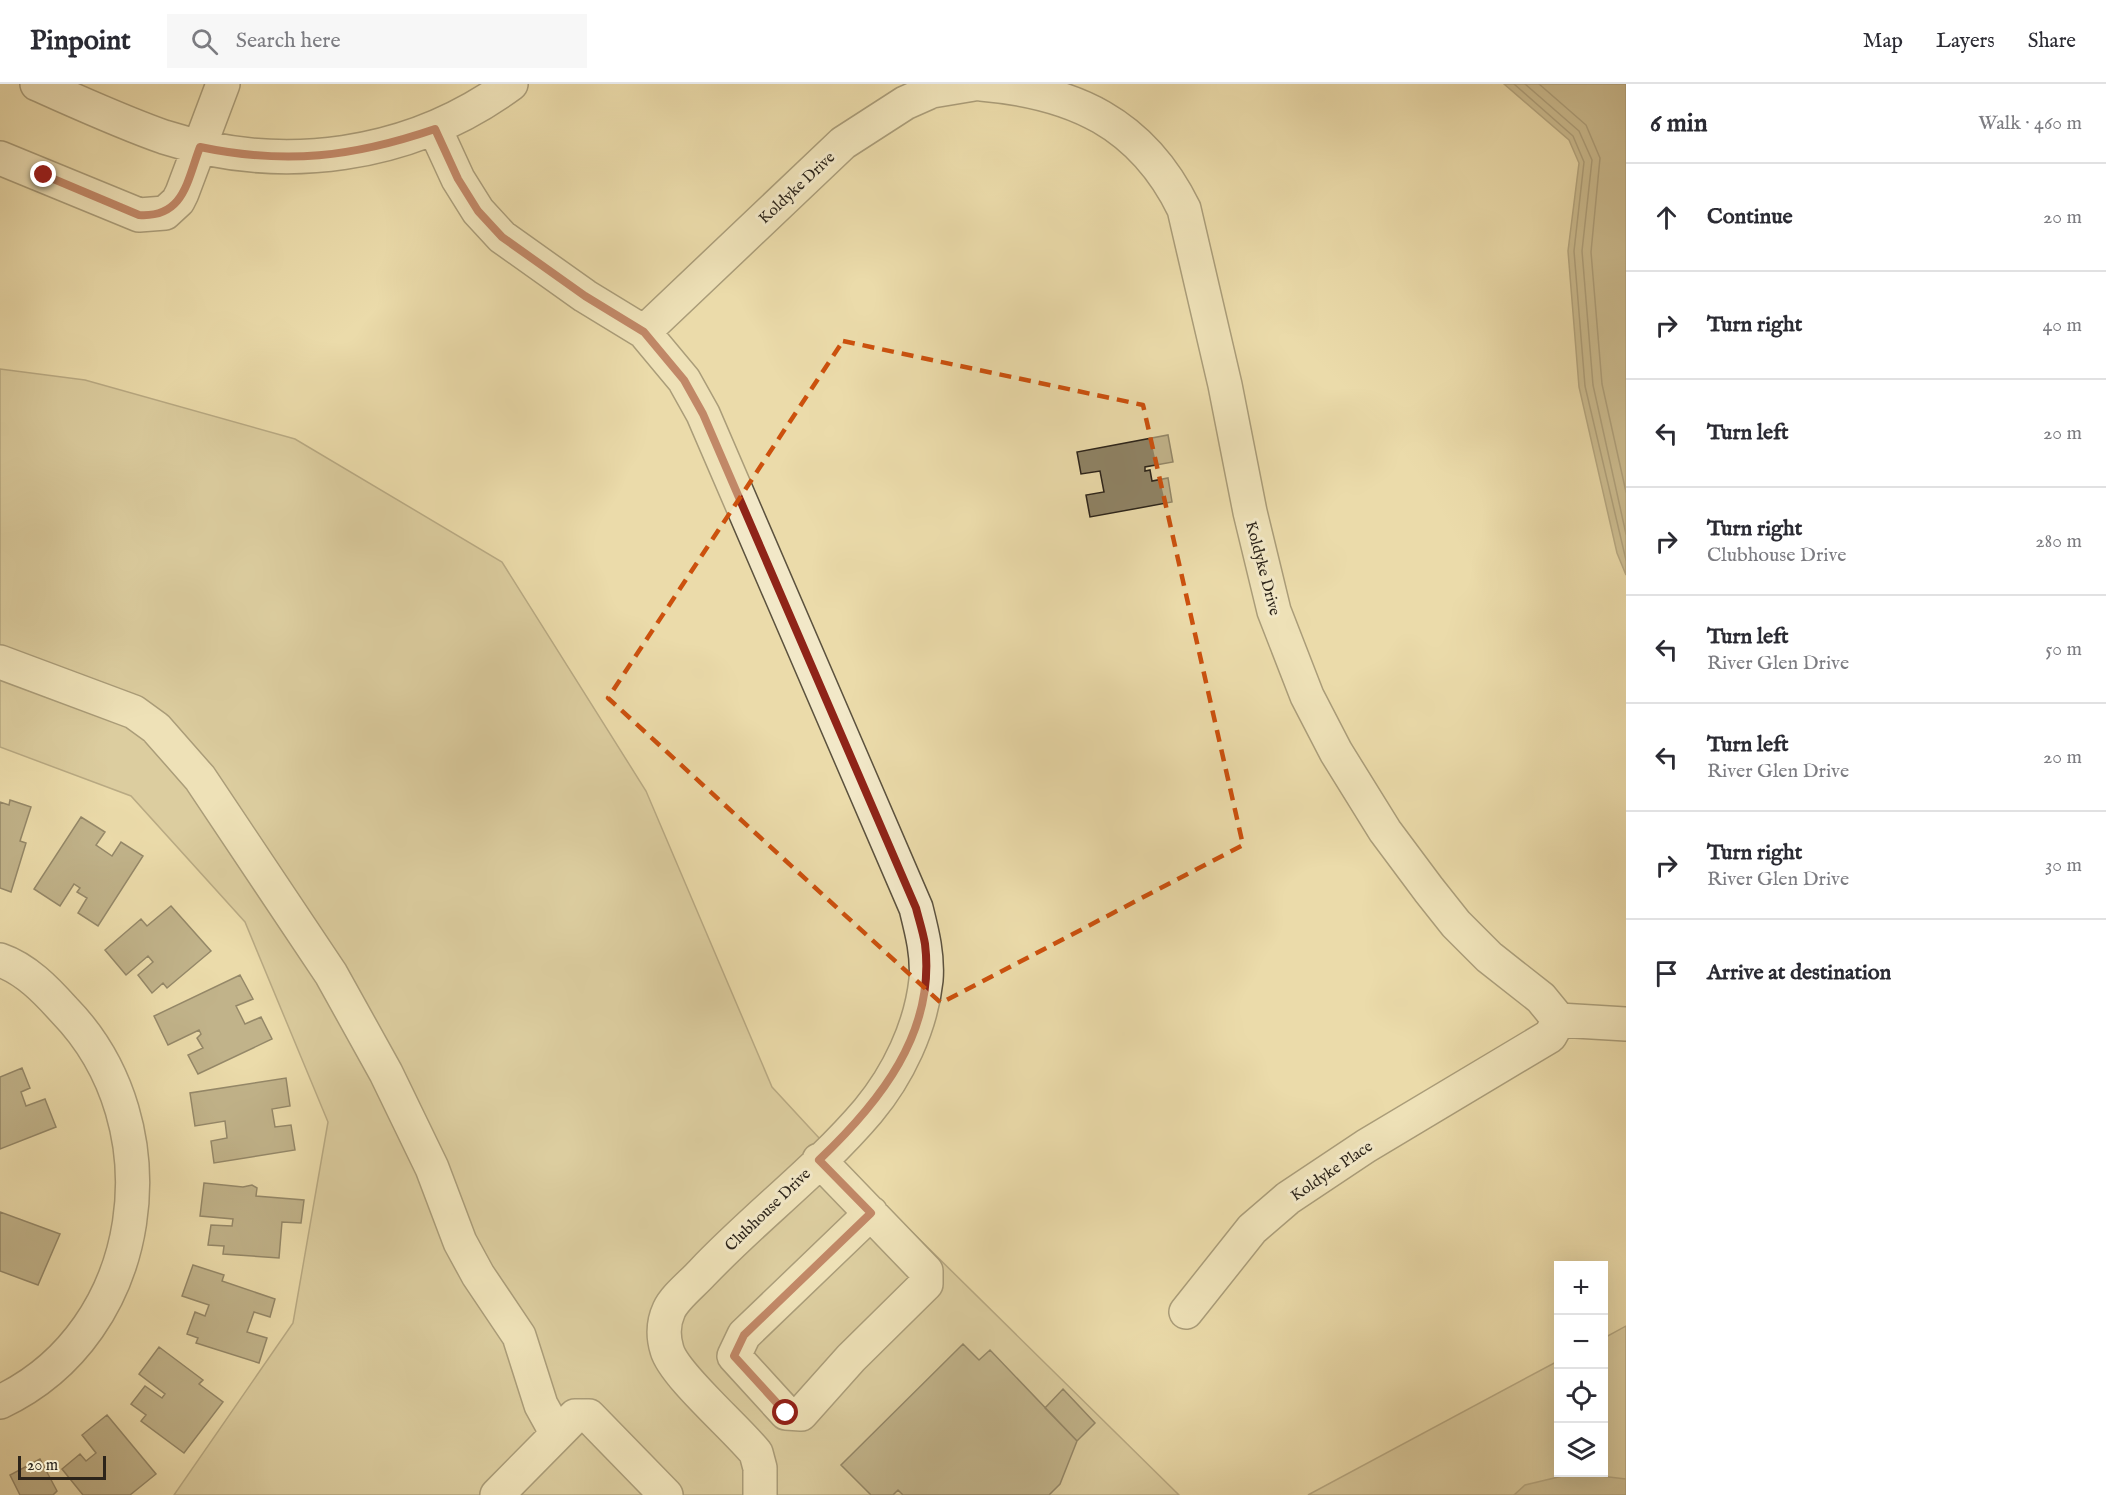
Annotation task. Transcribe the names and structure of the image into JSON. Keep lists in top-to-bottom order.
{
  "streets": {
    "street": ["Koldyke Drive", "Koldyke Place", "Clubhouse Drive"]
  },
  "crossings": [
    ["Koldyke Drive", "Koldyke Place"],
    ["Koldyke Drive", "Clubhouse Drive"]
  ],
  "scale_bar": "20 m",
  "page": {
    "header": "Pinpoint",
    "search": "Search here",
    "nav": ["Map", "Layers", "Share"],
    "heading": ["6 min", "Walk · 460 m"],
    "list": [
      ["Continue", "20 m"],
      ["Turn right", "40 m"],
      ["Turn left", "20 m"],
      ["Turn right", "Clubhouse Drive", "280 m"],
      ["Turn left", "River Glen Drive", "50 m"],
      ["Turn left", "River Glen Drive", "20 m"],
      ["Turn right", "River Glen Drive", "30 m"],
      "Arrive at destination"
    ],
    "map_buttons": ["+", "−"],
    "scale": "20 m"
  }
}
